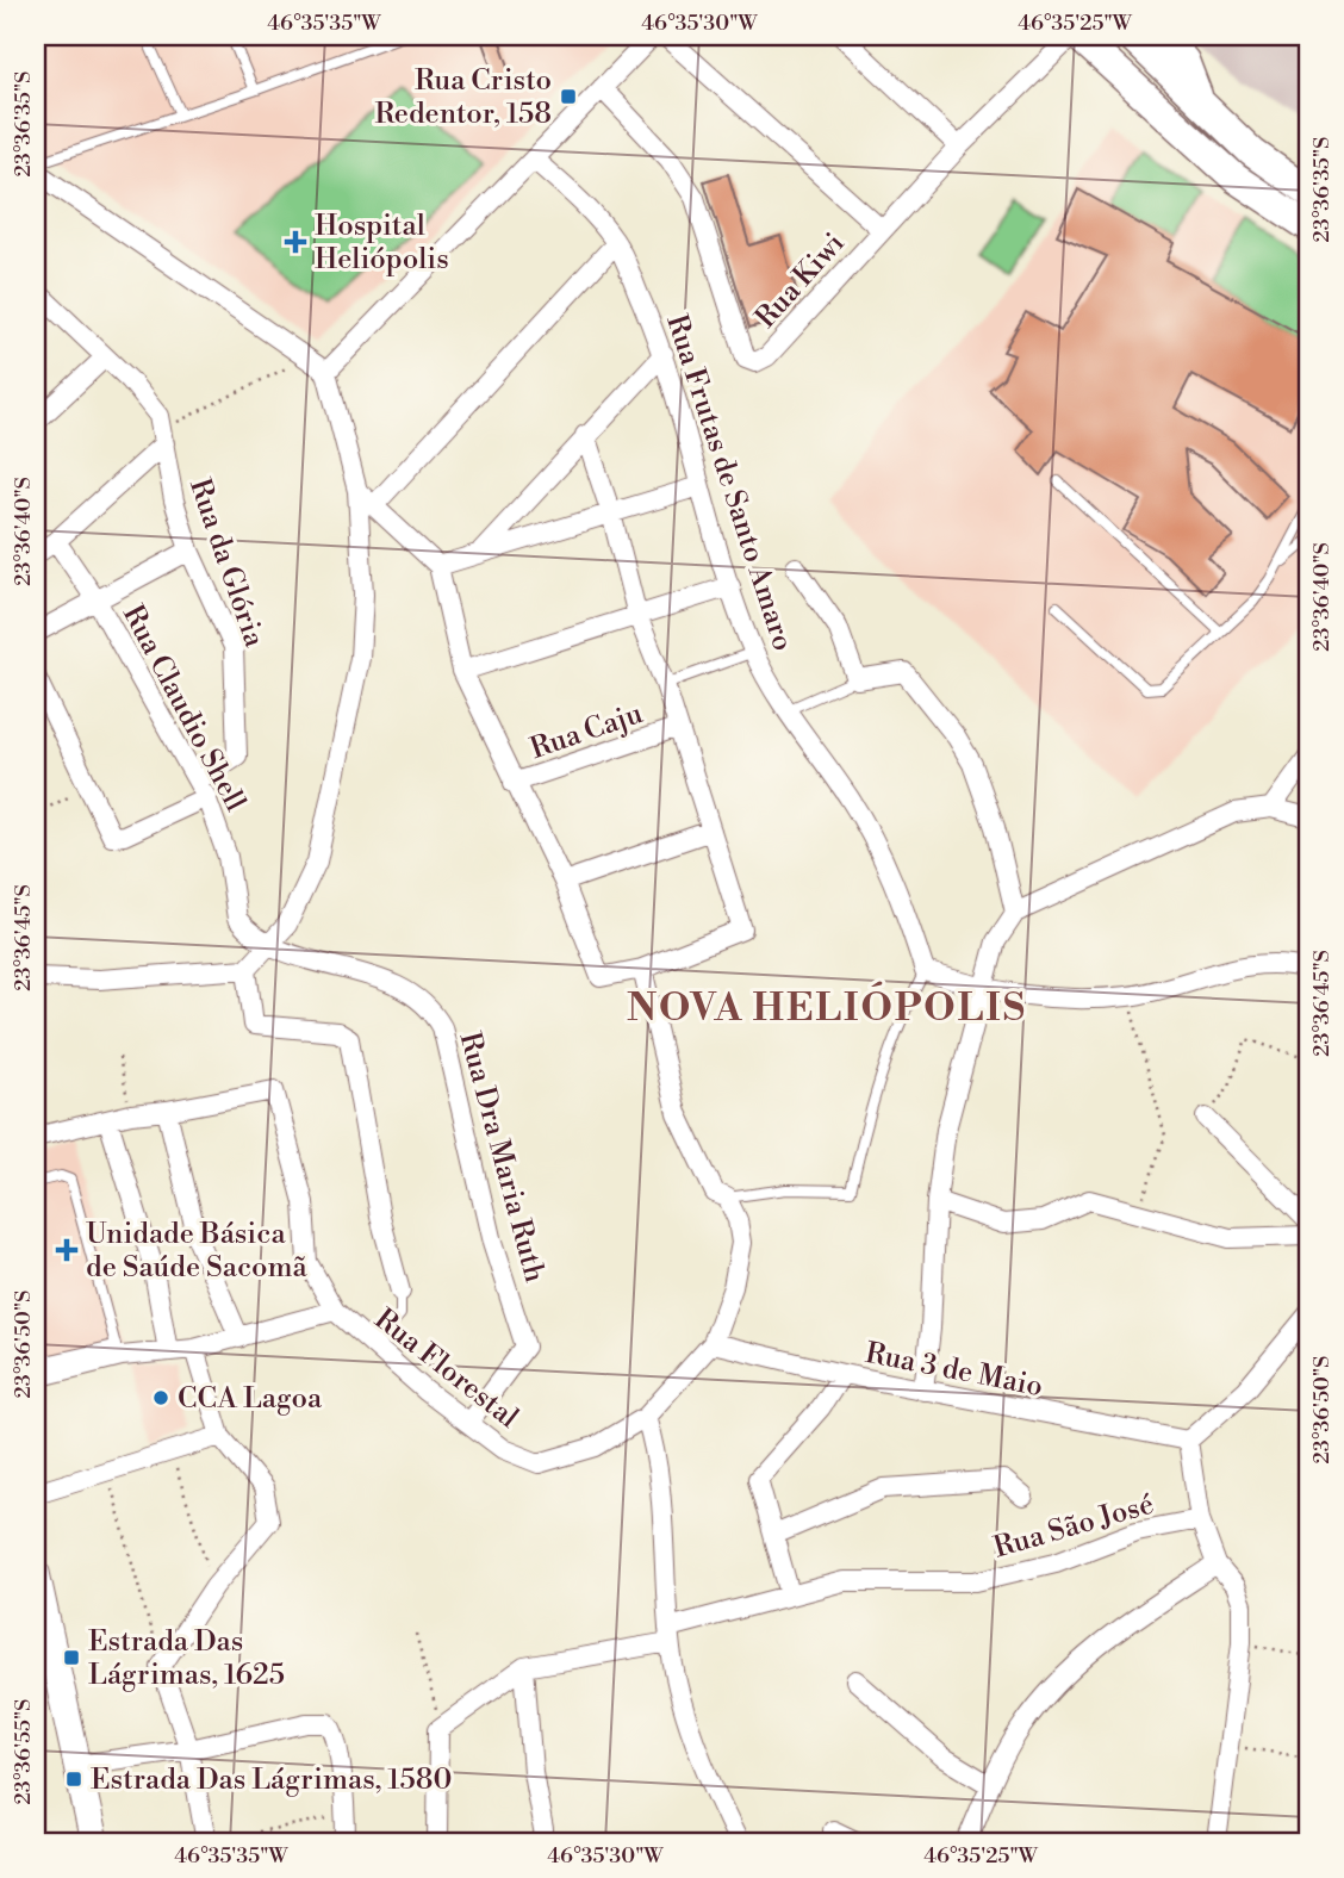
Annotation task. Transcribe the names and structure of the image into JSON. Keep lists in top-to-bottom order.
{
  "streets": {
    "street": [
      "Rua Kiwi",
      "Rua Frutas de Santo Amaro",
      "Rua da Glória",
      "Rua Claudio Shell",
      "Rua Caju",
      "Rua Dra Maria Ruth",
      "Rua Florestal",
      "Rua 3 de Maio",
      "Rua São José"
    ]
  },
  "crossings": [
    ["Rua da Glória", "Rua Claudio Shell"],
    ["Rua Claudio Shell", "Rua Dra Maria Ruth"],
    ["Rua Dra Maria Ruth", "Rua Florestal"],
    ["Rua Florestal", "Rua 3 de Maio"]
  ],
  "districts": ["NOVA HELIÓPOLIS"],
  "places": {
    "transit": ["Rua Cristo Redentor, 158", "Estrada Das Lágrimas, 1625", "Estrada Das Lágrimas, 1580"],
    "health": ["Hospital Heliópolis", "Unidade Básica de Saúde Sacomã"],
    "other": ["CCA Lagoa"]
  },
  "coordinates": [
    "46°35'35\"W",
    "46°35'30\"W",
    "46°35'25\"W",
    "23°36'35\"S",
    "23°36'40\"S",
    "23°36'45\"S",
    "23°36'50\"S",
    "23°36'55\"S"
  ]
}
